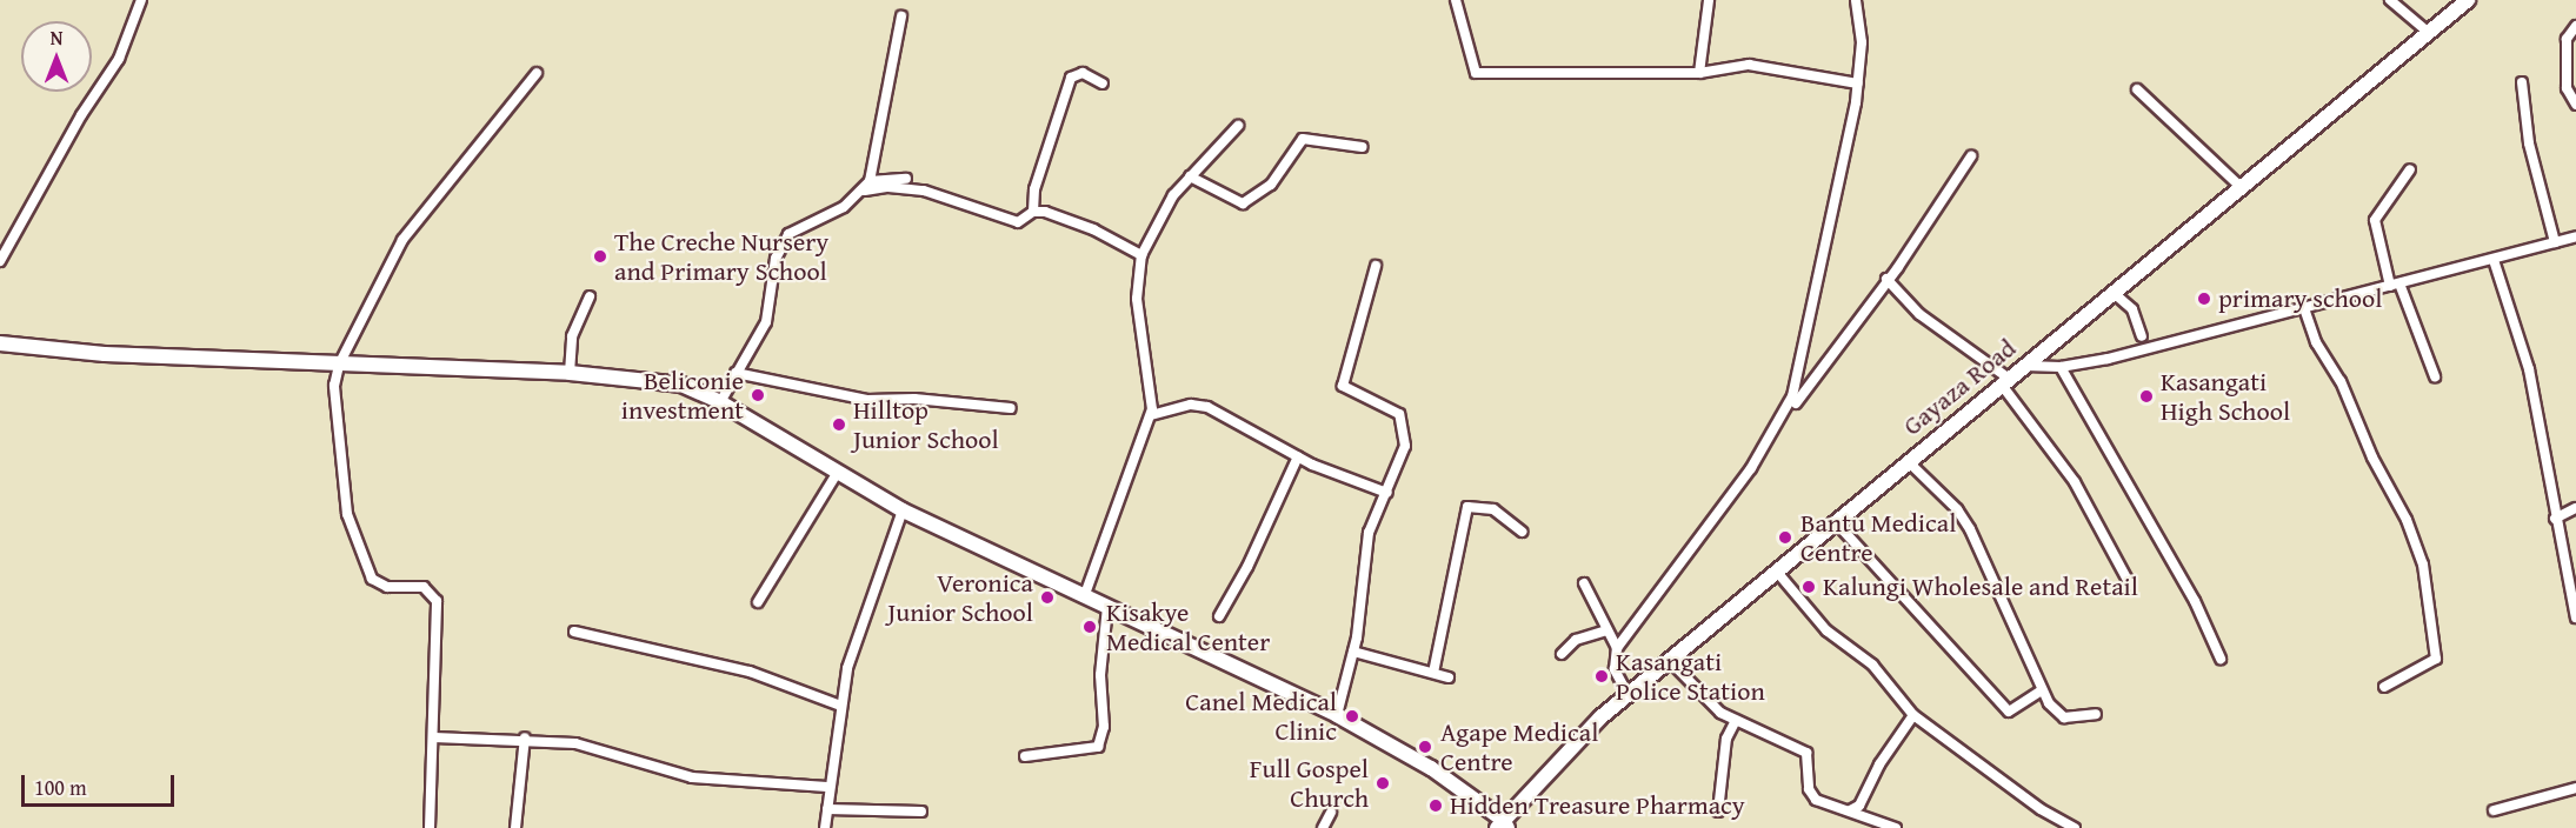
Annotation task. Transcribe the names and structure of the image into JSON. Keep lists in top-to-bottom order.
{
  "streets": {
    "street": ["Gayaza Road"]
  },
  "places": [
    "The Creche Nursery and Primary School",
    "primary school",
    "Beliconie investment",
    "Kasangati High School",
    "Hilltop Junior School",
    "Bantu Medical Centre",
    "Kalungi Wholesale and Retail",
    "Veronica Junior School",
    "Kisakye Medical Center",
    "Kasangati Police Station",
    "Canel Medical Clinic",
    "Agape Medical Centre",
    "Full Gospel Church",
    "Hidden Treasure Pharmacy"
  ],
  "scale_bar": "100 m",
  "north": "top"
}
